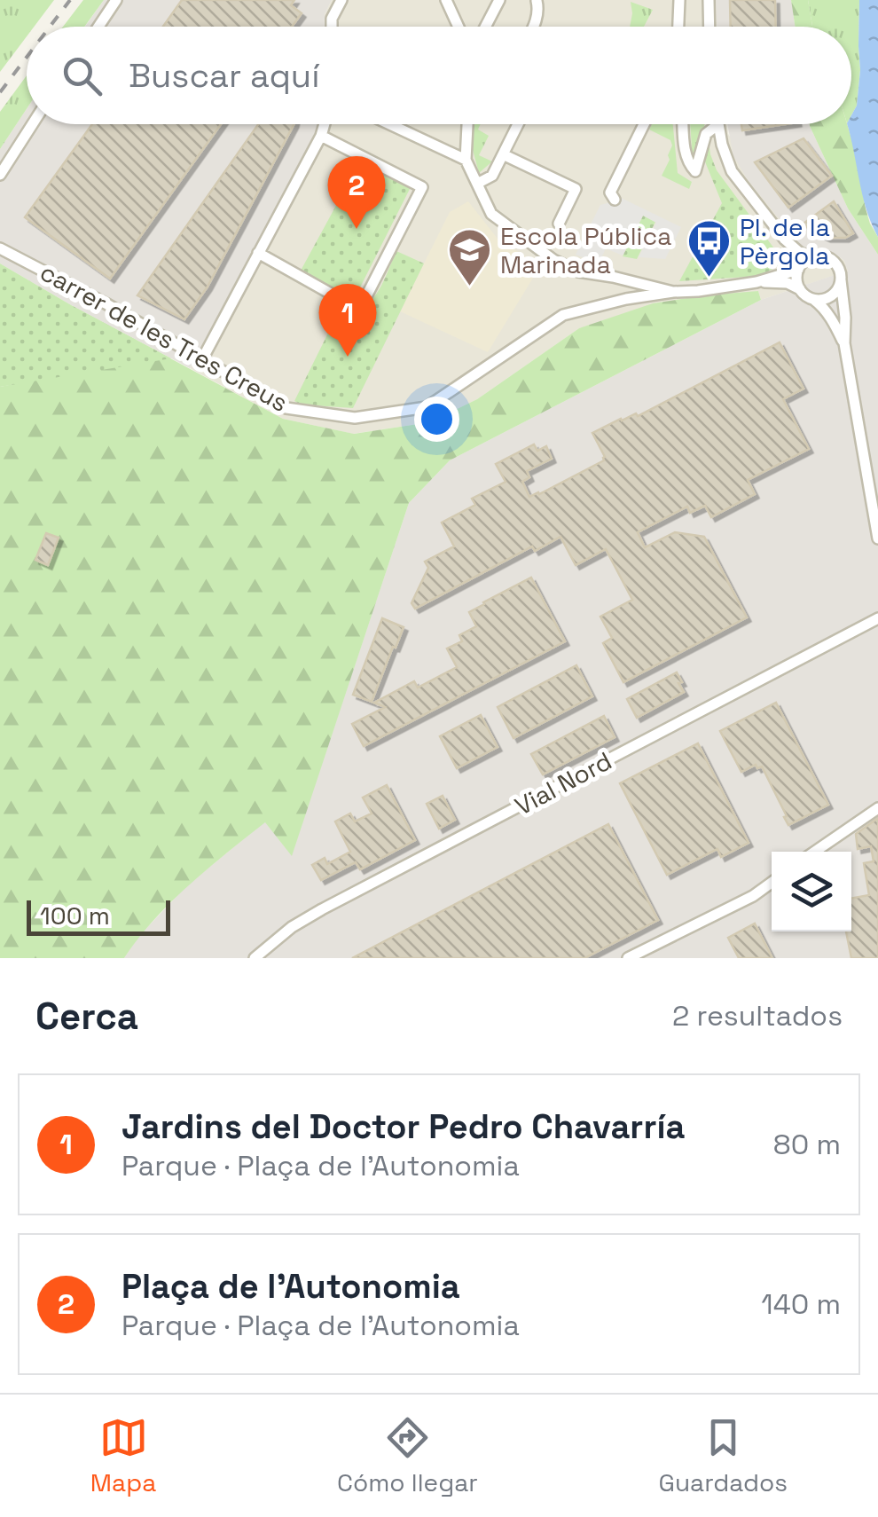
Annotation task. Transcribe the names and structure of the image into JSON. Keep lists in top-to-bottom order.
{
  "streets": {
    "street": ["carrer de les Tres Creus", "Vial Nord"]
  },
  "places": {
    "bus stop": ["Pl. de la Pèrgola"],
    "school or university": ["Escola Pública Marinada"]
  },
  "scale_bar": "100 m",
  "page": {
    "search": "Buscar aquí",
    "pins": ["2", "1"],
    "scale": "100 m",
    "heading": ["Cerca", "2 resultados"],
    "list": [
      {
        "mark": "1",
        "name": "Jardins del Doctor Pedro Chavarría",
        "note": "Parque · Plaça de l'Autonomia",
        "value": "80 m"
      },
      {
        "mark": "2",
        "name": "Plaça de l'Autonomia",
        "note": "Parque · Plaça de l'Autonomia",
        "value": "140 m"
      }
    ],
    "nav": ["Mapa", "Cómo llegar", "Guardados"]
  }
}
